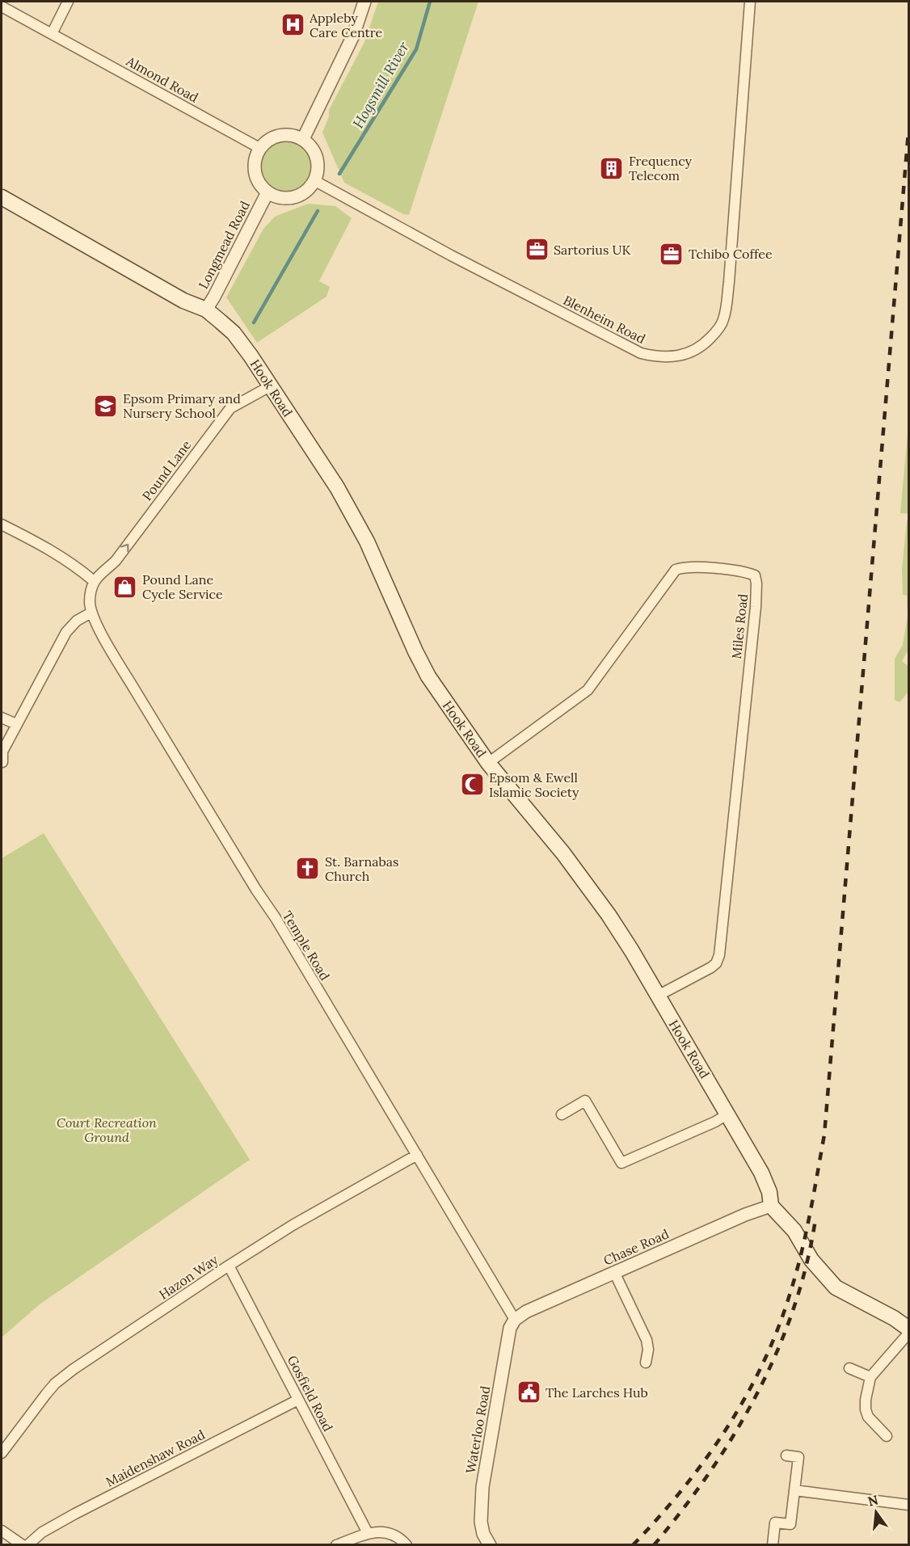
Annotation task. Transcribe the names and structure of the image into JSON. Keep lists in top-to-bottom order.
{
  "streets": {
    "main road": ["Hook Road"],
    "street": [
      "Almond Road",
      "Longmead Road",
      "Blenheim Road",
      "Pound Lane",
      "Miles Road",
      "Temple Road",
      "Chase Road",
      "Hazon Way",
      "Gosfield Road",
      "Waterloo Road",
      "Maidenshaw Road"
    ]
  },
  "crossings": [
    ["Almond Road", "Longmead Road"],
    ["Almond Road", "Blenheim Road"],
    ["Longmead Road", "Blenheim Road"],
    ["Longmead Road", "Hook Road"],
    ["Hook Road", "Pound Lane"],
    ["Hook Road", "Miles Road"],
    ["Hook Road", "Chase Road"],
    ["Temple Road", "Chase Road"],
    ["Temple Road", "Hazon Way"],
    ["Temple Road", "Waterloo Road"],
    ["Chase Road", "Waterloo Road"],
    ["Hazon Way", "Gosfield Road"],
    ["Gosfield Road", "Maidenshaw Road"]
  ],
  "one_way": ["Pound Lane"],
  "water": ["Hogsmill River"],
  "parks": ["Court Recreation Ground"],
  "places": {
    "hospital": ["Appleby Care Centre"],
    "building": ["Frequency Telecom"],
    "office": ["Sartorius UK", "Tchibo Coffee"],
    "school or university": ["Epsom Primary and Nursery School"],
    "shop": ["Pound Lane Cycle Service"],
    "mosque": ["Epsom & Ewell Islamic Society"],
    "church": ["St. Barnabas Church"],
    "public building": ["The Larches Hub"]
  },
  "north": "top"
}
